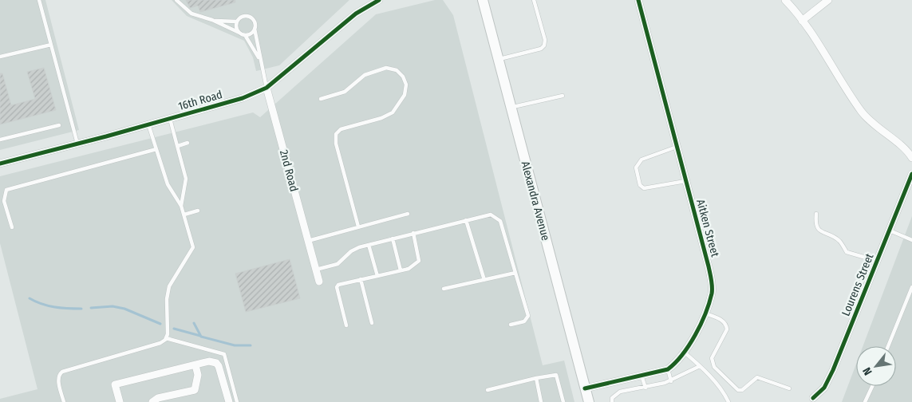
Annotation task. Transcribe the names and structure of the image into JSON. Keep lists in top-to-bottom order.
{
  "streets": {
    "main road": ["Alexandra Avenue"],
    "street": [
      "16th Road",
      "2nd Road",
      "Aitken Street",
      "Lourens Street"
    ]
  },
  "crossings": [
    ["16th Road", "2nd Road"]
  ],
  "north": "bottom left"
}
